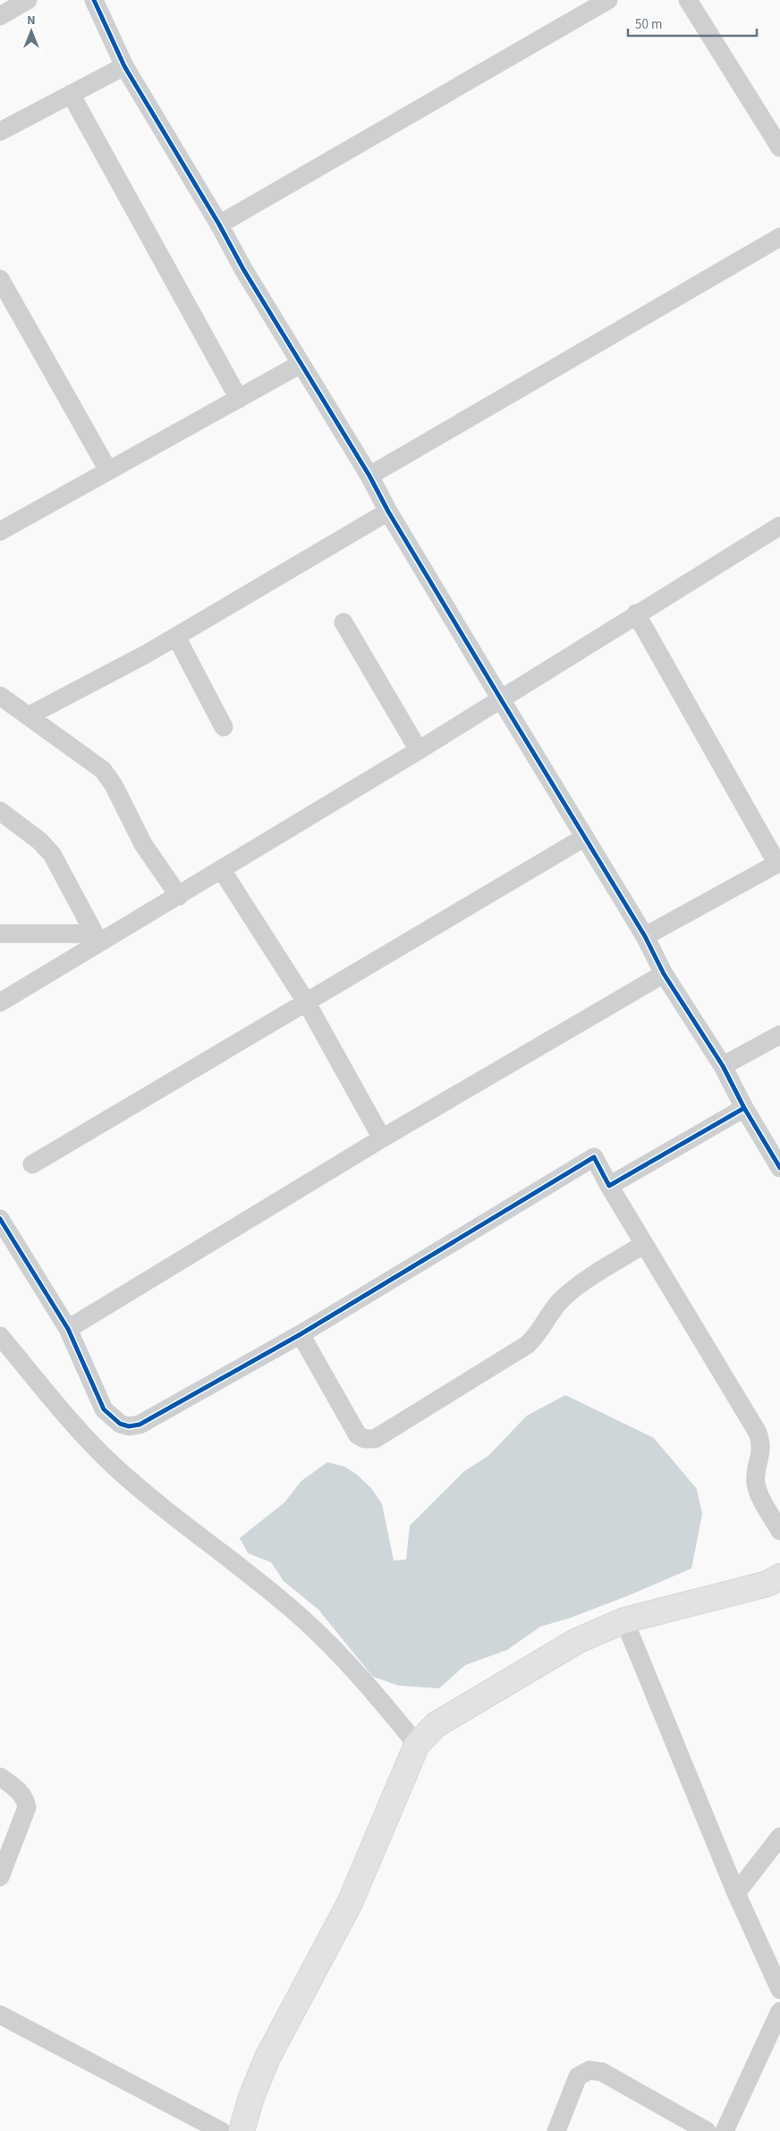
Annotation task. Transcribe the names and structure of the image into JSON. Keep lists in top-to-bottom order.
{
  "scale_bar": "50 m",
  "north": "top"
}
